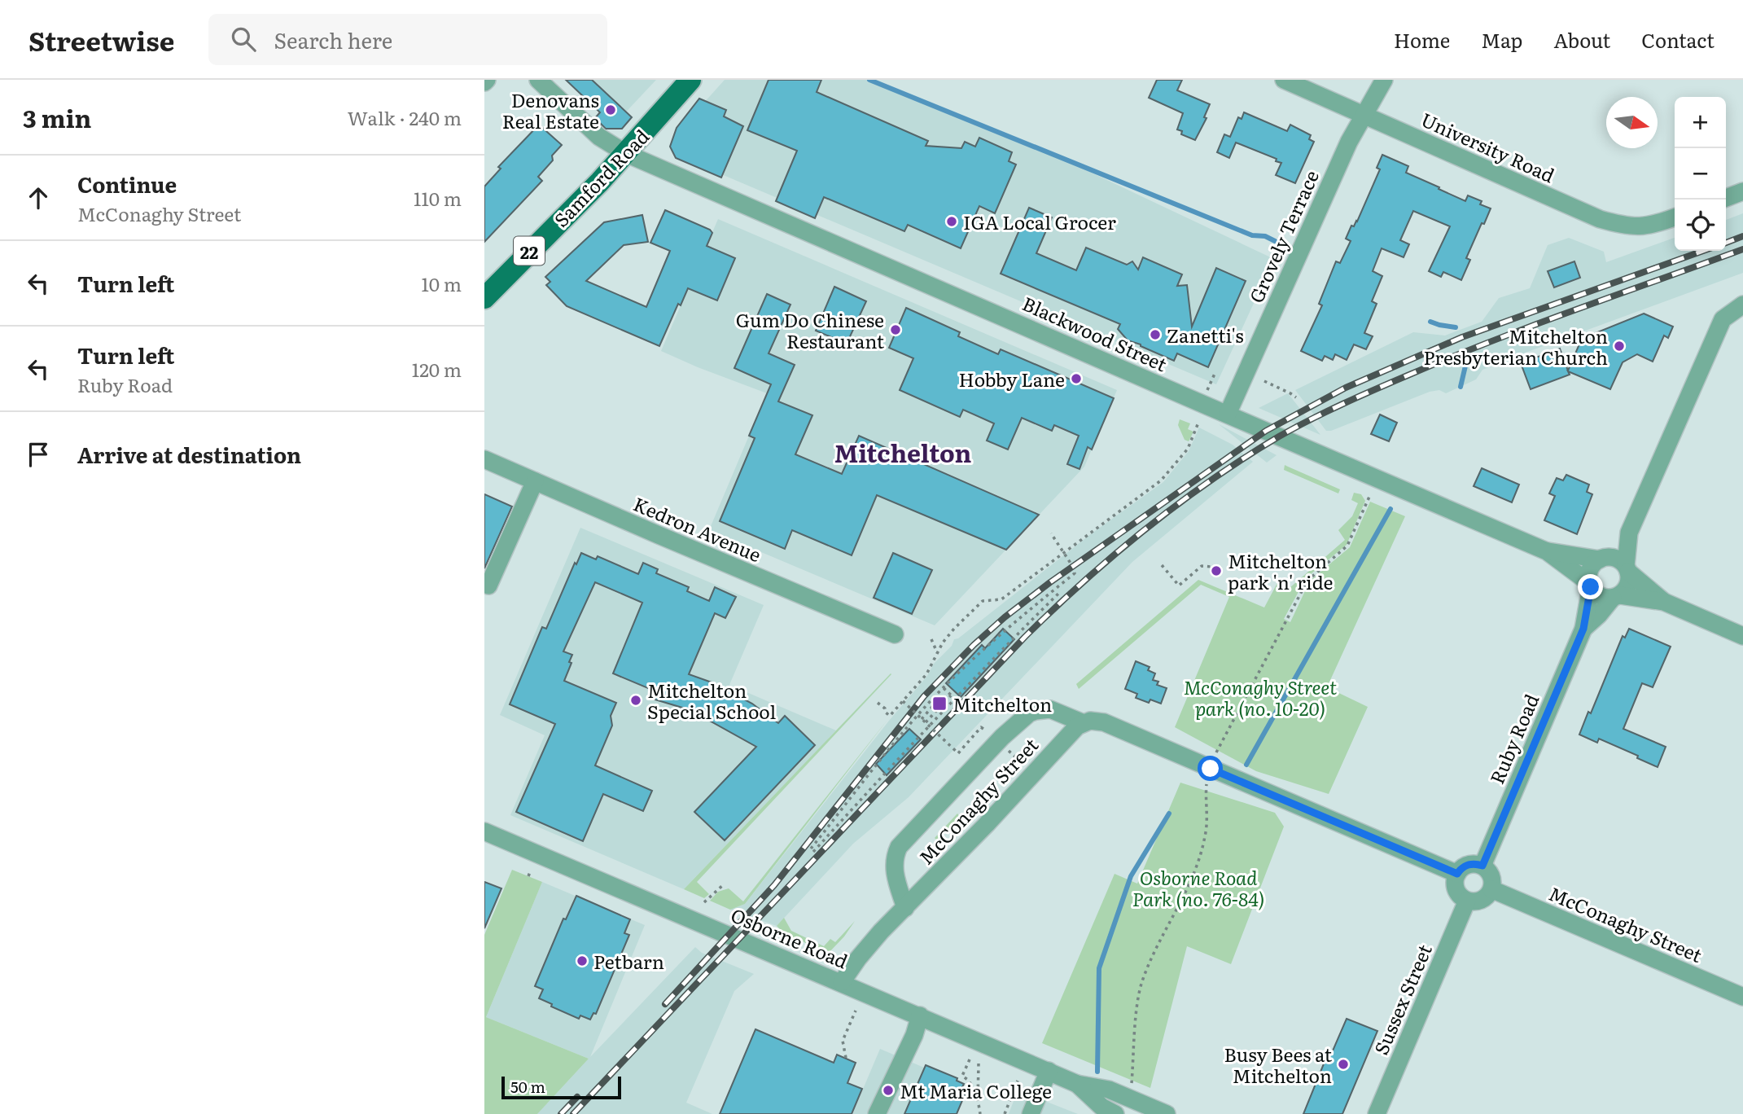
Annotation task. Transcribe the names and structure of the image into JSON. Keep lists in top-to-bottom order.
{
  "streets": {
    "main road": ["Samford Road", "22"],
    "street": [
      "University Road",
      "Grovely Terrace",
      "Blackwood Street",
      "Kedron Avenue",
      "Ruby Road",
      "McConaghy Street",
      "Osborne Road",
      "Sussex Street"
    ]
  },
  "crossings": [
    ["University Road", "Grovely Terrace"],
    ["Samford Road", "Blackwood Street"],
    ["Grovely Terrace", "Blackwood Street"],
    ["Blackwood Street", "Ruby Road"],
    ["Ruby Road", "McConaghy Street"],
    ["Ruby Road", "Sussex Street"],
    ["McConaghy Street", "Osborne Road"],
    ["McConaghy Street", "Sussex Street"]
  ],
  "districts": ["Mitchelton"],
  "parks": ["McConaghy Street park (no. 10-20)", "Osborne Road Park (no. 76-84)"],
  "places": {
    "other": [
      "Denovans Real Estate",
      "IGA Local Grocer",
      "Gum Do Chinese Restaurant",
      "Zanetti's",
      "Mitchelton Presbyterian Church",
      "Hobby Lane",
      "Mitchelton park 'n' ride",
      "Mitchelton Special School",
      "Petbarn",
      "Busy Bees at Mitchelton",
      "Mt Maria College"
    ],
    "transit": ["Mitchelton"]
  },
  "scale_bar": "50 m",
  "north": "right",
  "page": {
    "header": "Streetwise",
    "search": "Search here",
    "nav": [
      "Home",
      "Map",
      "About",
      "Contact"
    ],
    "heading": ["3 min", "Walk · 240 m"],
    "map_buttons": ["+", "−"],
    "list": [
      ["Continue", "McConaghy Street", "110 m"],
      ["Turn left", "10 m"],
      ["Turn left", "Ruby Road", "120 m"],
      "Arrive at destination"
    ],
    "scale": "50 m"
  }
}
